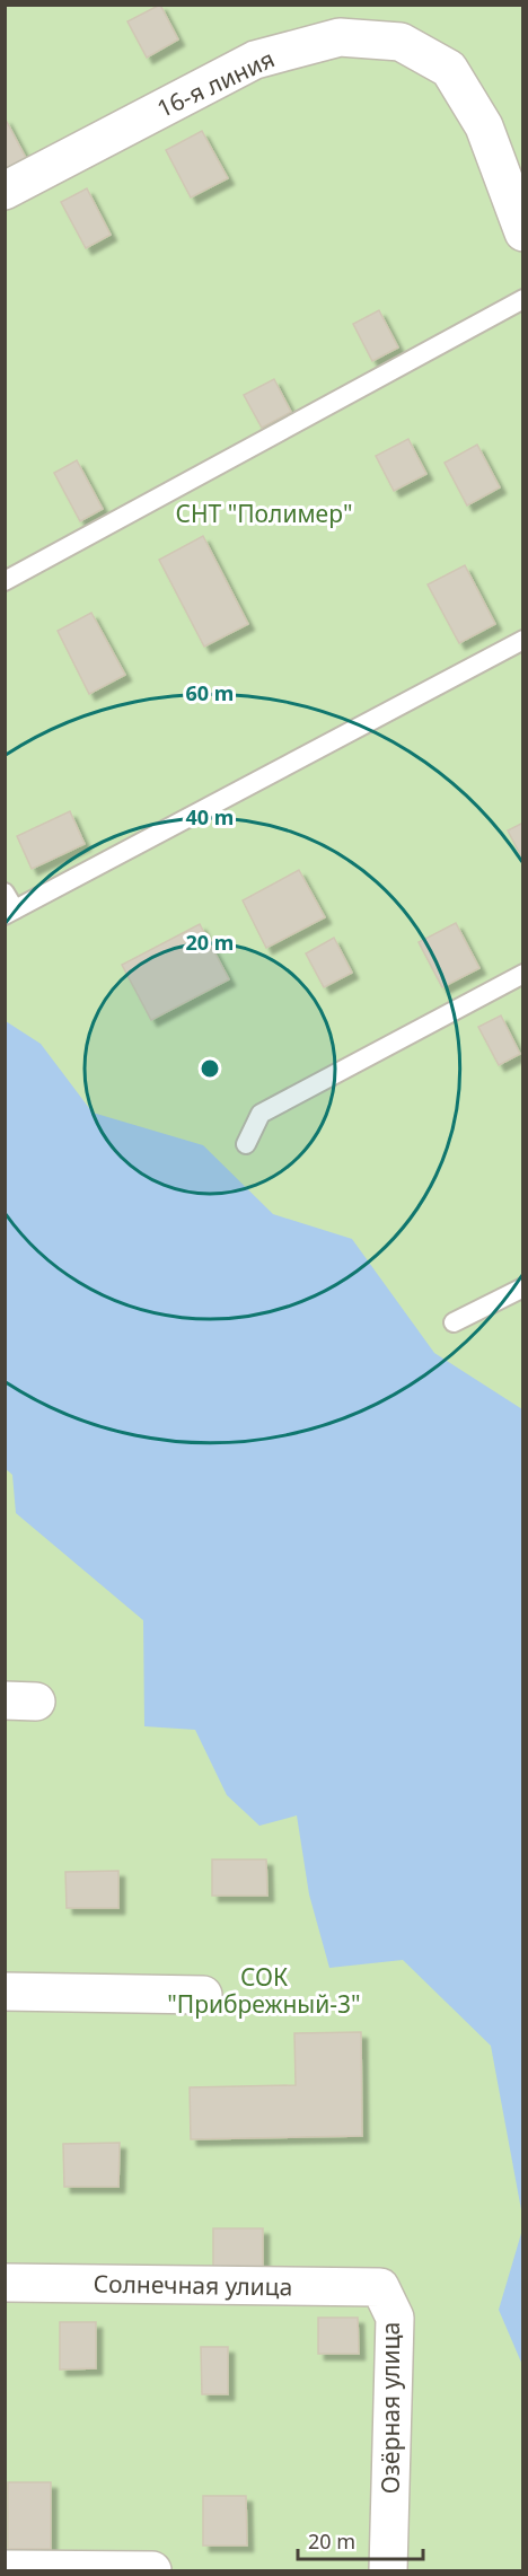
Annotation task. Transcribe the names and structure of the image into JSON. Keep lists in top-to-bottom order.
{
  "streets": {
    "street": ["16-я линия", "Солнечная улица", "Озёрная улица"]
  },
  "crossings": [
    ["Солнечная улица", "Озёрная улица"]
  ],
  "parks": ["СНТ \"Полимер\"", "СОК \"Прибрежный-3\""],
  "scale_bar": "20 m",
  "rings": ["60 m", "40 m", "20 m"]
}
